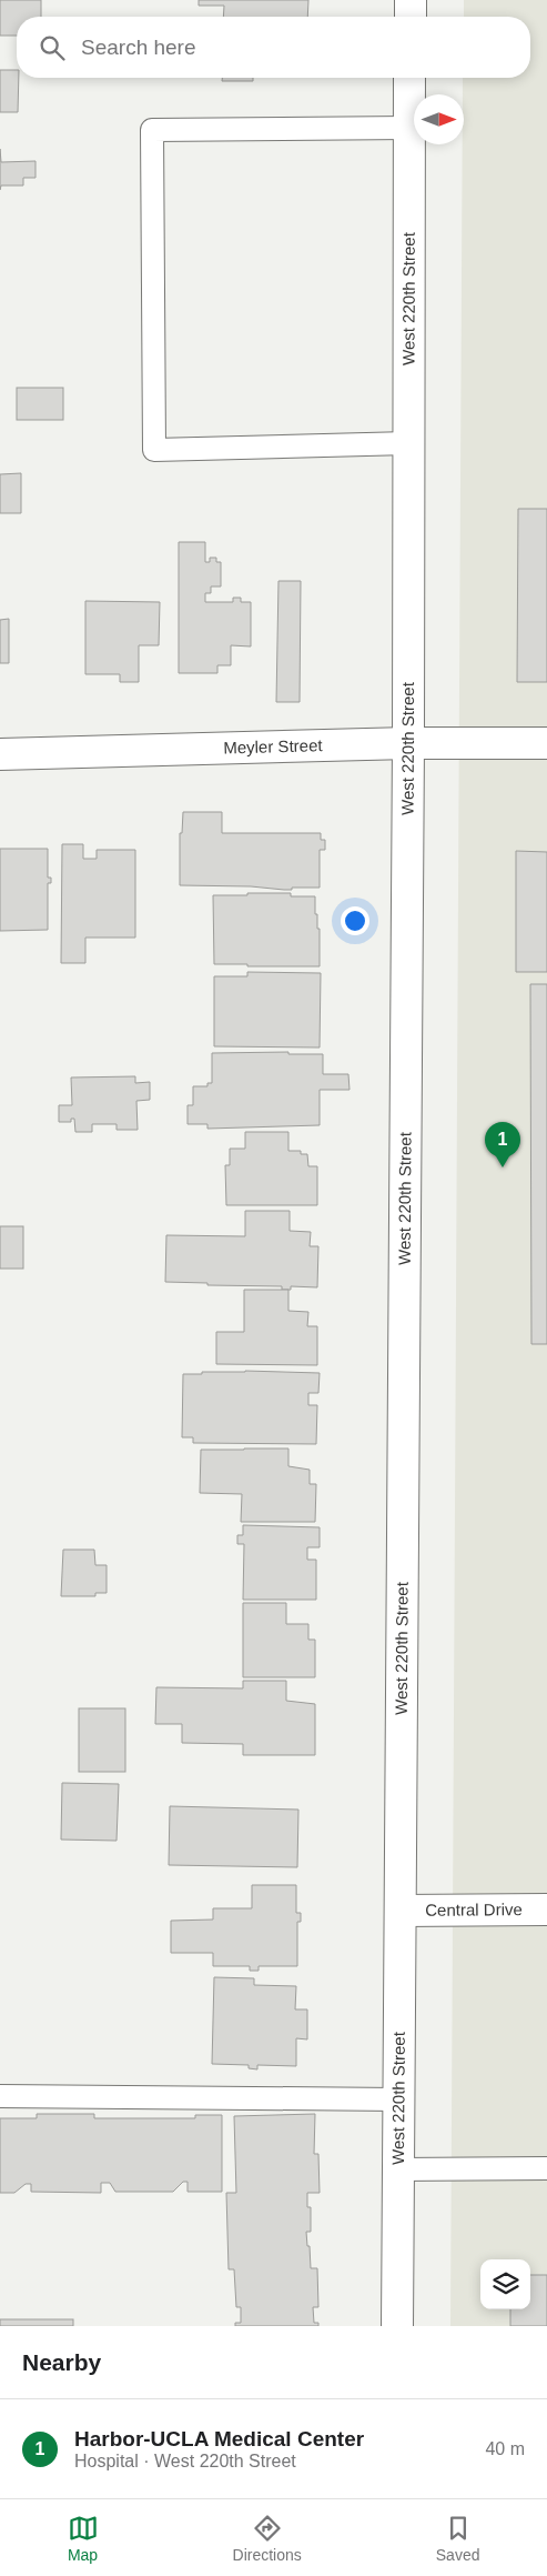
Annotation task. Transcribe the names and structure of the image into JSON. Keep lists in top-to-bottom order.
{
  "streets": {
    "street": ["West 220th Street", "Meyler Street", "Central Drive"]
  },
  "crossings": [
    ["West 220th Street", "Meyler Street"],
    ["West 220th Street", "Central Drive"]
  ],
  "north": "right",
  "page": {
    "search": "Search here",
    "pins": "1",
    "heading": "Nearby",
    "list": [
      {
        "mark": "1",
        "name": "Harbor-UCLA Medical Center",
        "note": "Hospital · West 220th Street",
        "value": "40 m"
      }
    ],
    "nav": ["Map", "Directions", "Saved"]
  }
}
